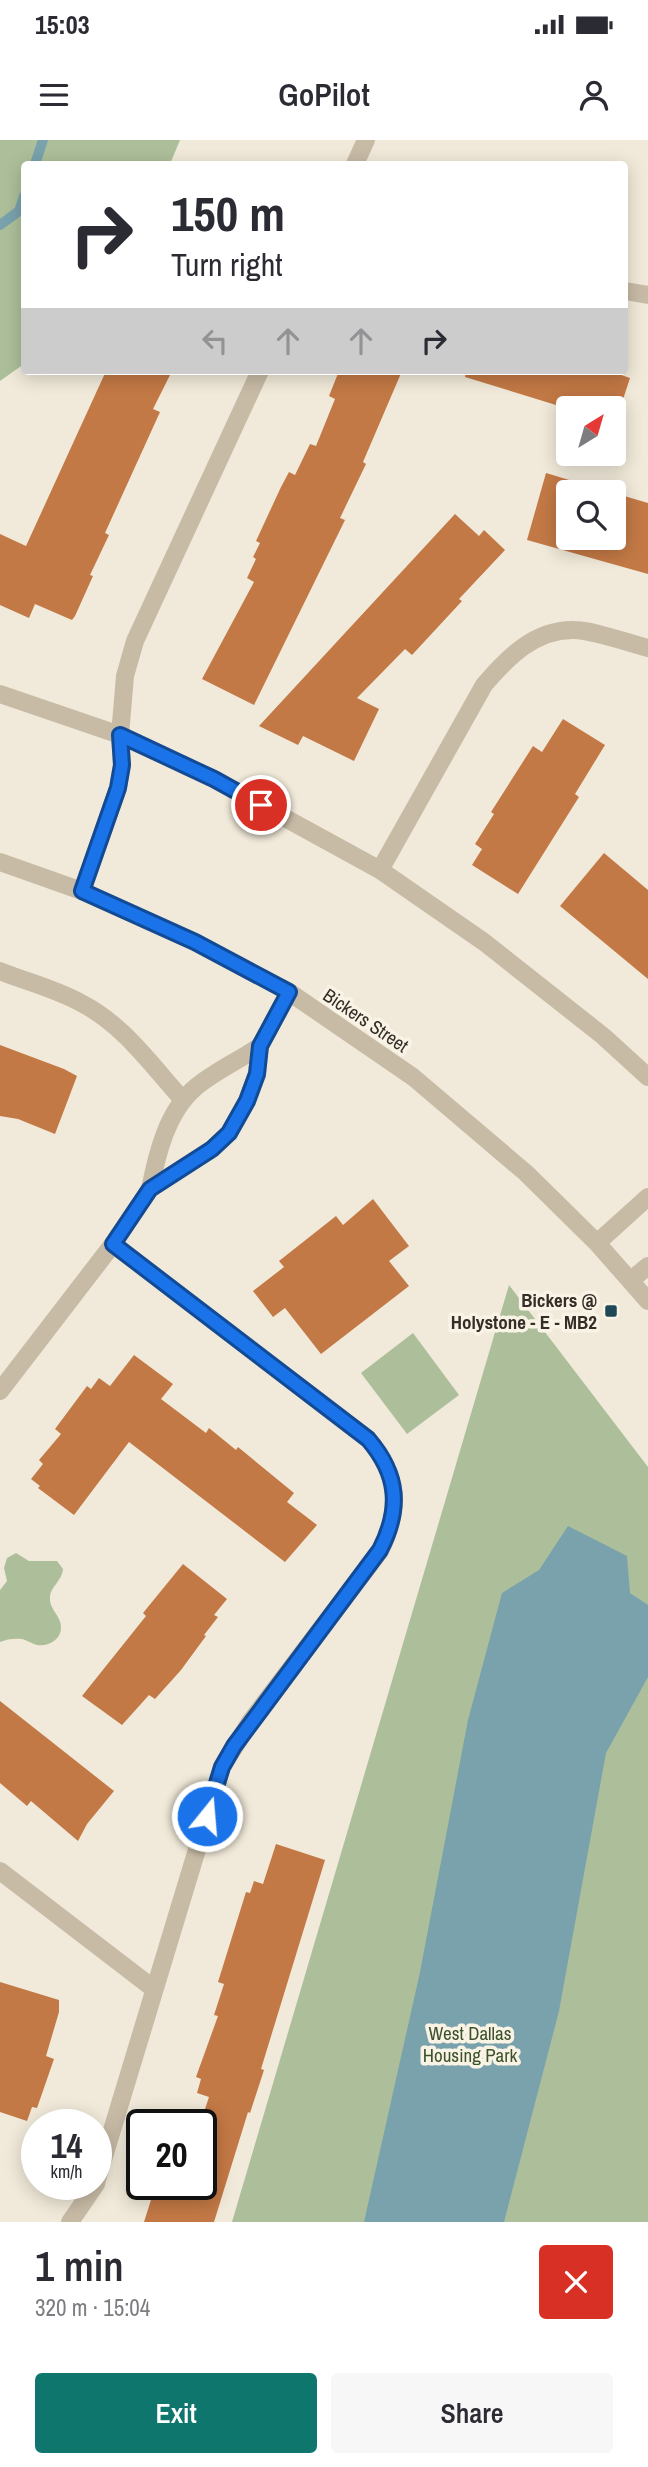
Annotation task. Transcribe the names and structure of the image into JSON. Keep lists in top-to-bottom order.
{
  "streets": {
    "street": ["Bickers Street"]
  },
  "parks": ["West Dallas Housing Park"],
  "places": {
    "transit": ["Bickers @ Holystone - E - MB2"]
  },
  "north": "top right",
  "page": {
    "status": "15:03",
    "header": "GoPilot",
    "turn": ["150 m", "Turn right"],
    "speed": "14 km/h",
    "limit": "20",
    "heading": ["1 min", "320 m · 15:04"],
    "buttons": ["Exit", "Share"]
  }
}
